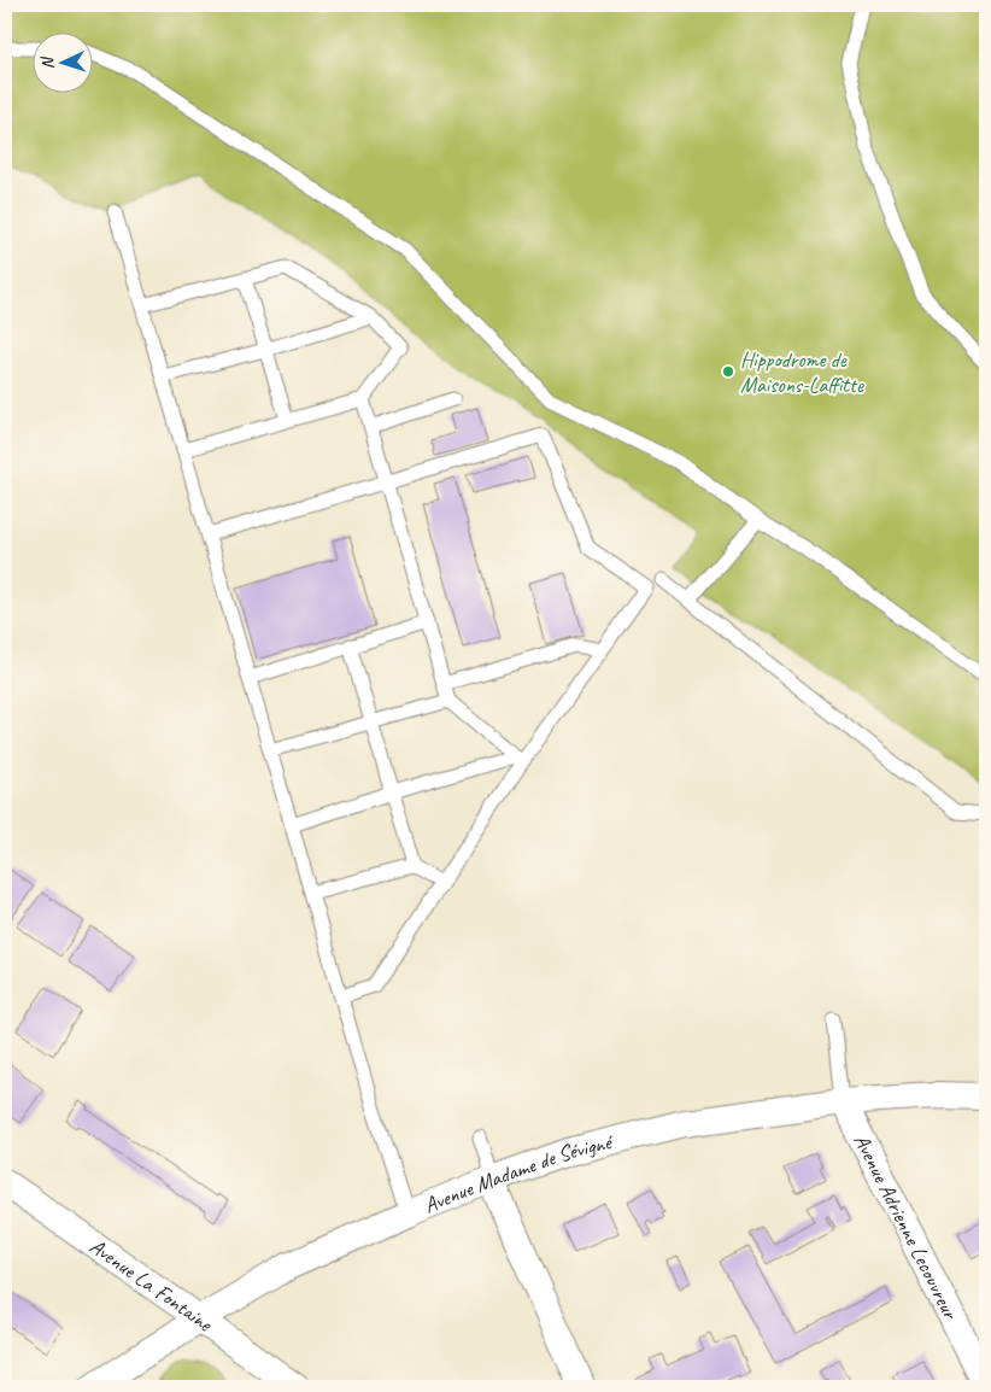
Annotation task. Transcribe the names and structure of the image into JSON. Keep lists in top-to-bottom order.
{
  "streets": {
    "street": ["Avenue Madame de Sévigné", "Avenue Adrienne Lecouvreur", "Avenue La Fontaine"]
  },
  "crossings": [
    ["Avenue Madame de Sévigné", "Avenue Adrienne Lecouvreur"],
    ["Avenue Madame de Sévigné", "Avenue La Fontaine"]
  ],
  "places": ["Hippodrome de Maisons-Laffitte"],
  "north": "left"
}
